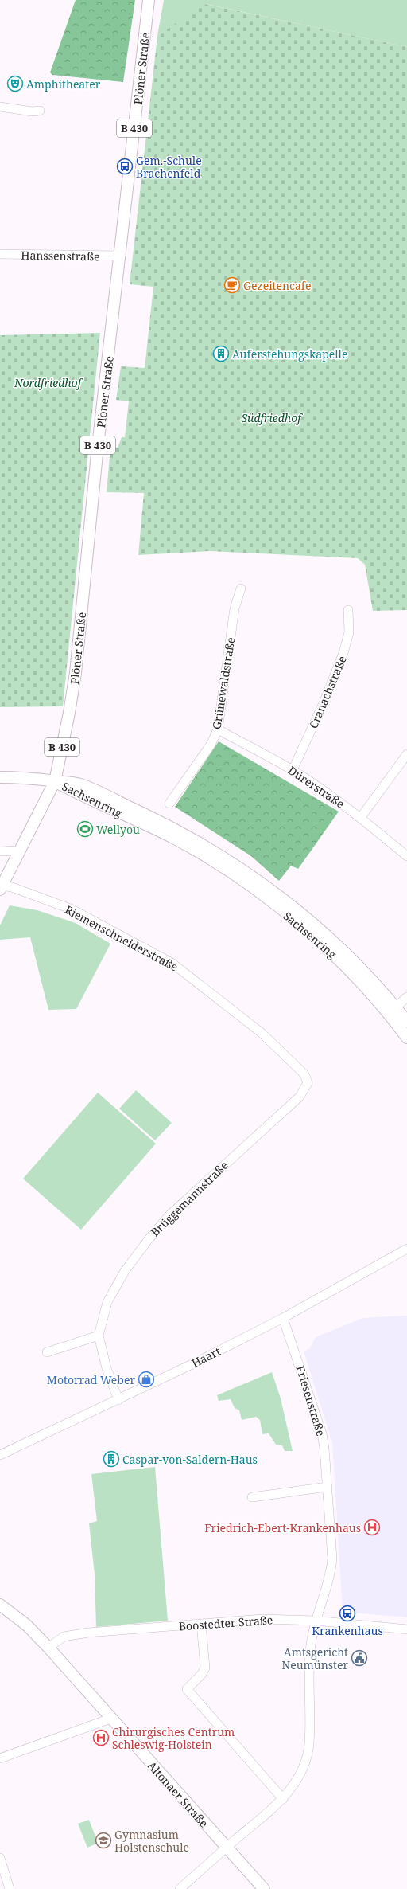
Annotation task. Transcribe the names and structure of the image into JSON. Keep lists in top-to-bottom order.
{
  "streets": {
    "main road": [
      "Plöner Straße",
      "B 430",
      "Sachsenring",
      "Altonaer Straße"
    ],
    "street": [
      "Hanssenstraße",
      "Grünewaldstraße",
      "Cranachstraße",
      "Dürerstraße",
      "Riemenschneiderstraße",
      "Brüggemannstraße",
      "Haart",
      "Friesenstraße",
      "Boostedter Straße"
    ]
  },
  "crossings": [
    ["Plöner Straße", "Hanssenstraße"],
    ["Plöner Straße", "Sachsenring"],
    ["Plöner Straße", "Riemenschneiderstraße"],
    ["Grünewaldstraße", "Dürerstraße"],
    ["Cranachstraße", "Dürerstraße"],
    ["Riemenschneiderstraße", "Brüggemannstraße"],
    ["Brüggemannstraße", "Haart"],
    ["Haart", "Friesenstraße"],
    ["Friesenstraße", "Boostedter Straße"],
    ["Friesenstraße", "Altonaer Straße"],
    ["Boostedter Straße", "Altonaer Straße"]
  ],
  "parks": ["Nordfriedhof", "Südfriedhof"],
  "places": {
    "theatre": ["Amphitheater"],
    "bus stop": ["Gem.-Schule Brachenfeld", "Krankenhaus"],
    "cafe": ["Gezeitencafe"],
    "building": ["Auferstehungskapelle", "Caspar-von-Saldern-Haus"],
    "sports": ["Wellyou"],
    "shop": ["Motorrad Weber"],
    "hospital": ["Friedrich-Ebert-Krankenhaus", "Chirurgisches Centrum Schleswig-Holstein"],
    "public building": ["Amtsgericht Neumünster"],
    "school or university": ["Gymnasium Holstenschule"]
  }
}
